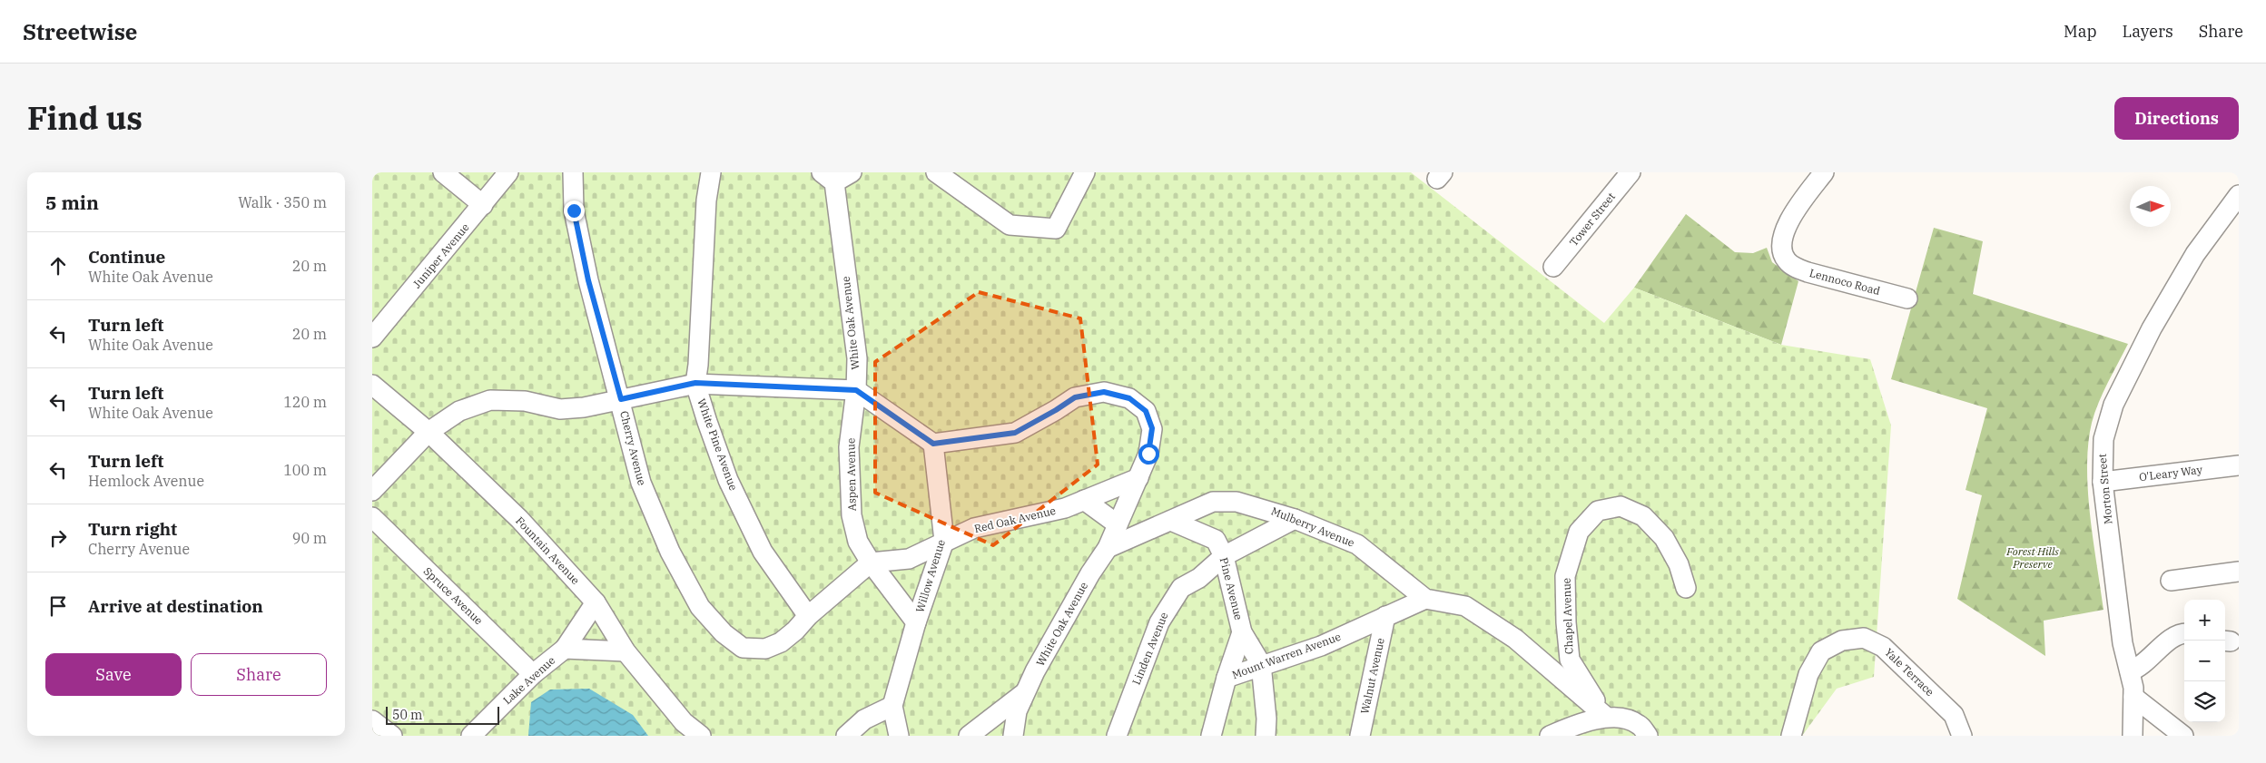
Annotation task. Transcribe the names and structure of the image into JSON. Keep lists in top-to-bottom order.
{
  "streets": {
    "street": [
      "Tower Street",
      "Juniper Avenue",
      "Lennoco Road",
      "White Oak Avenue",
      "White Pine Avenue",
      "Cherry Avenue",
      "O'Leary Way",
      "Aspen Avenue",
      "Morton Street",
      "Red Oak Avenue",
      "Mulberry Avenue",
      "Fountain Avenue",
      "Willow Avenue",
      "Pine Avenue",
      "Spruce Avenue",
      "Chapel Avenue",
      "Linden Avenue",
      "Mount Warren Avenue",
      "Yale Terrace",
      "Walnut Avenue",
      "Lake Avenue"
    ]
  },
  "crossings": [
    ["White Oak Avenue", "Aspen Avenue"],
    ["White Oak Avenue", "Red Oak Avenue"],
    ["White Oak Avenue", "Mulberry Avenue"],
    ["White Oak Avenue", "Willow Avenue"],
    ["White Pine Avenue", "Cherry Avenue"],
    ["O'Leary Way", "Morton Street"],
    ["Aspen Avenue", "Red Oak Avenue"],
    ["Aspen Avenue", "Willow Avenue"],
    ["Red Oak Avenue", "Willow Avenue"],
    ["Mulberry Avenue", "Pine Avenue"],
    ["Mulberry Avenue", "Chapel Avenue"],
    ["Mulberry Avenue", "Linden Avenue"],
    ["Mulberry Avenue", "Mount Warren Avenue"],
    ["Fountain Avenue", "Lake Avenue"],
    ["Pine Avenue", "Linden Avenue"],
    ["Pine Avenue", "Mount Warren Avenue"],
    ["Spruce Avenue", "Lake Avenue"],
    ["Mount Warren Avenue", "Walnut Avenue"]
  ],
  "parks": ["Forest Hills Preserve"],
  "scale_bar": "50 m",
  "north": "right",
  "page": {
    "header": "Streetwise",
    "nav": ["Map", "Layers", "Share"],
    "title": "Find us",
    "buttons": [
      "Directions",
      ["Save", "Share"]
    ],
    "heading": ["5 min", "Walk · 350 m"],
    "list": [
      ["Continue", "White Oak Avenue", "20 m"],
      ["Turn left", "White Oak Avenue", "20 m"],
      ["Turn left", "White Oak Avenue", "120 m"],
      ["Turn left", "Hemlock Avenue", "100 m"],
      ["Turn right", "Cherry Avenue", "90 m"],
      "Arrive at destination"
    ],
    "map_buttons": ["+", "−"],
    "scale": "50 m"
  }
}
